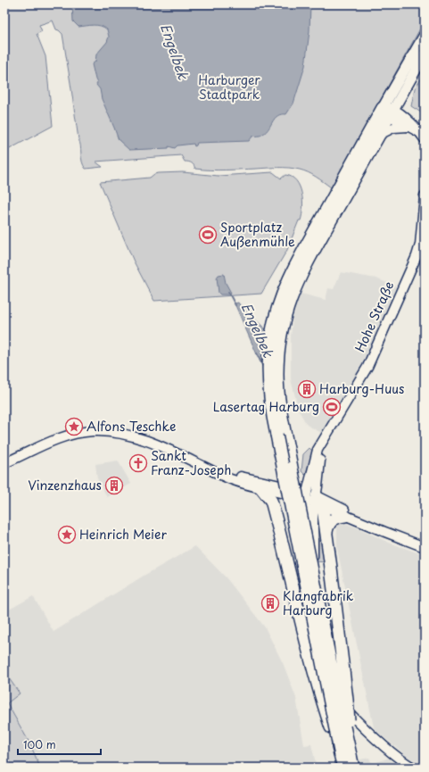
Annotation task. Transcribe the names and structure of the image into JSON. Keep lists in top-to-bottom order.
{
  "streets": {
    "main road": ["Hohe Straße"]
  },
  "water": ["Engelbek"],
  "parks": ["Harburger Stadtpark"],
  "places": {
    "sports": ["Sportplatz Außenmühle", "Lasertag Harburg"],
    "building": ["Harburg-Huus", "Vinzenzhaus", "Klangfabrik Harburg"],
    "place": ["Alfons Teschke", "Heinrich Meier"],
    "church": ["Sankt Franz-Joseph"]
  },
  "scale_bar": "100 m"
}
